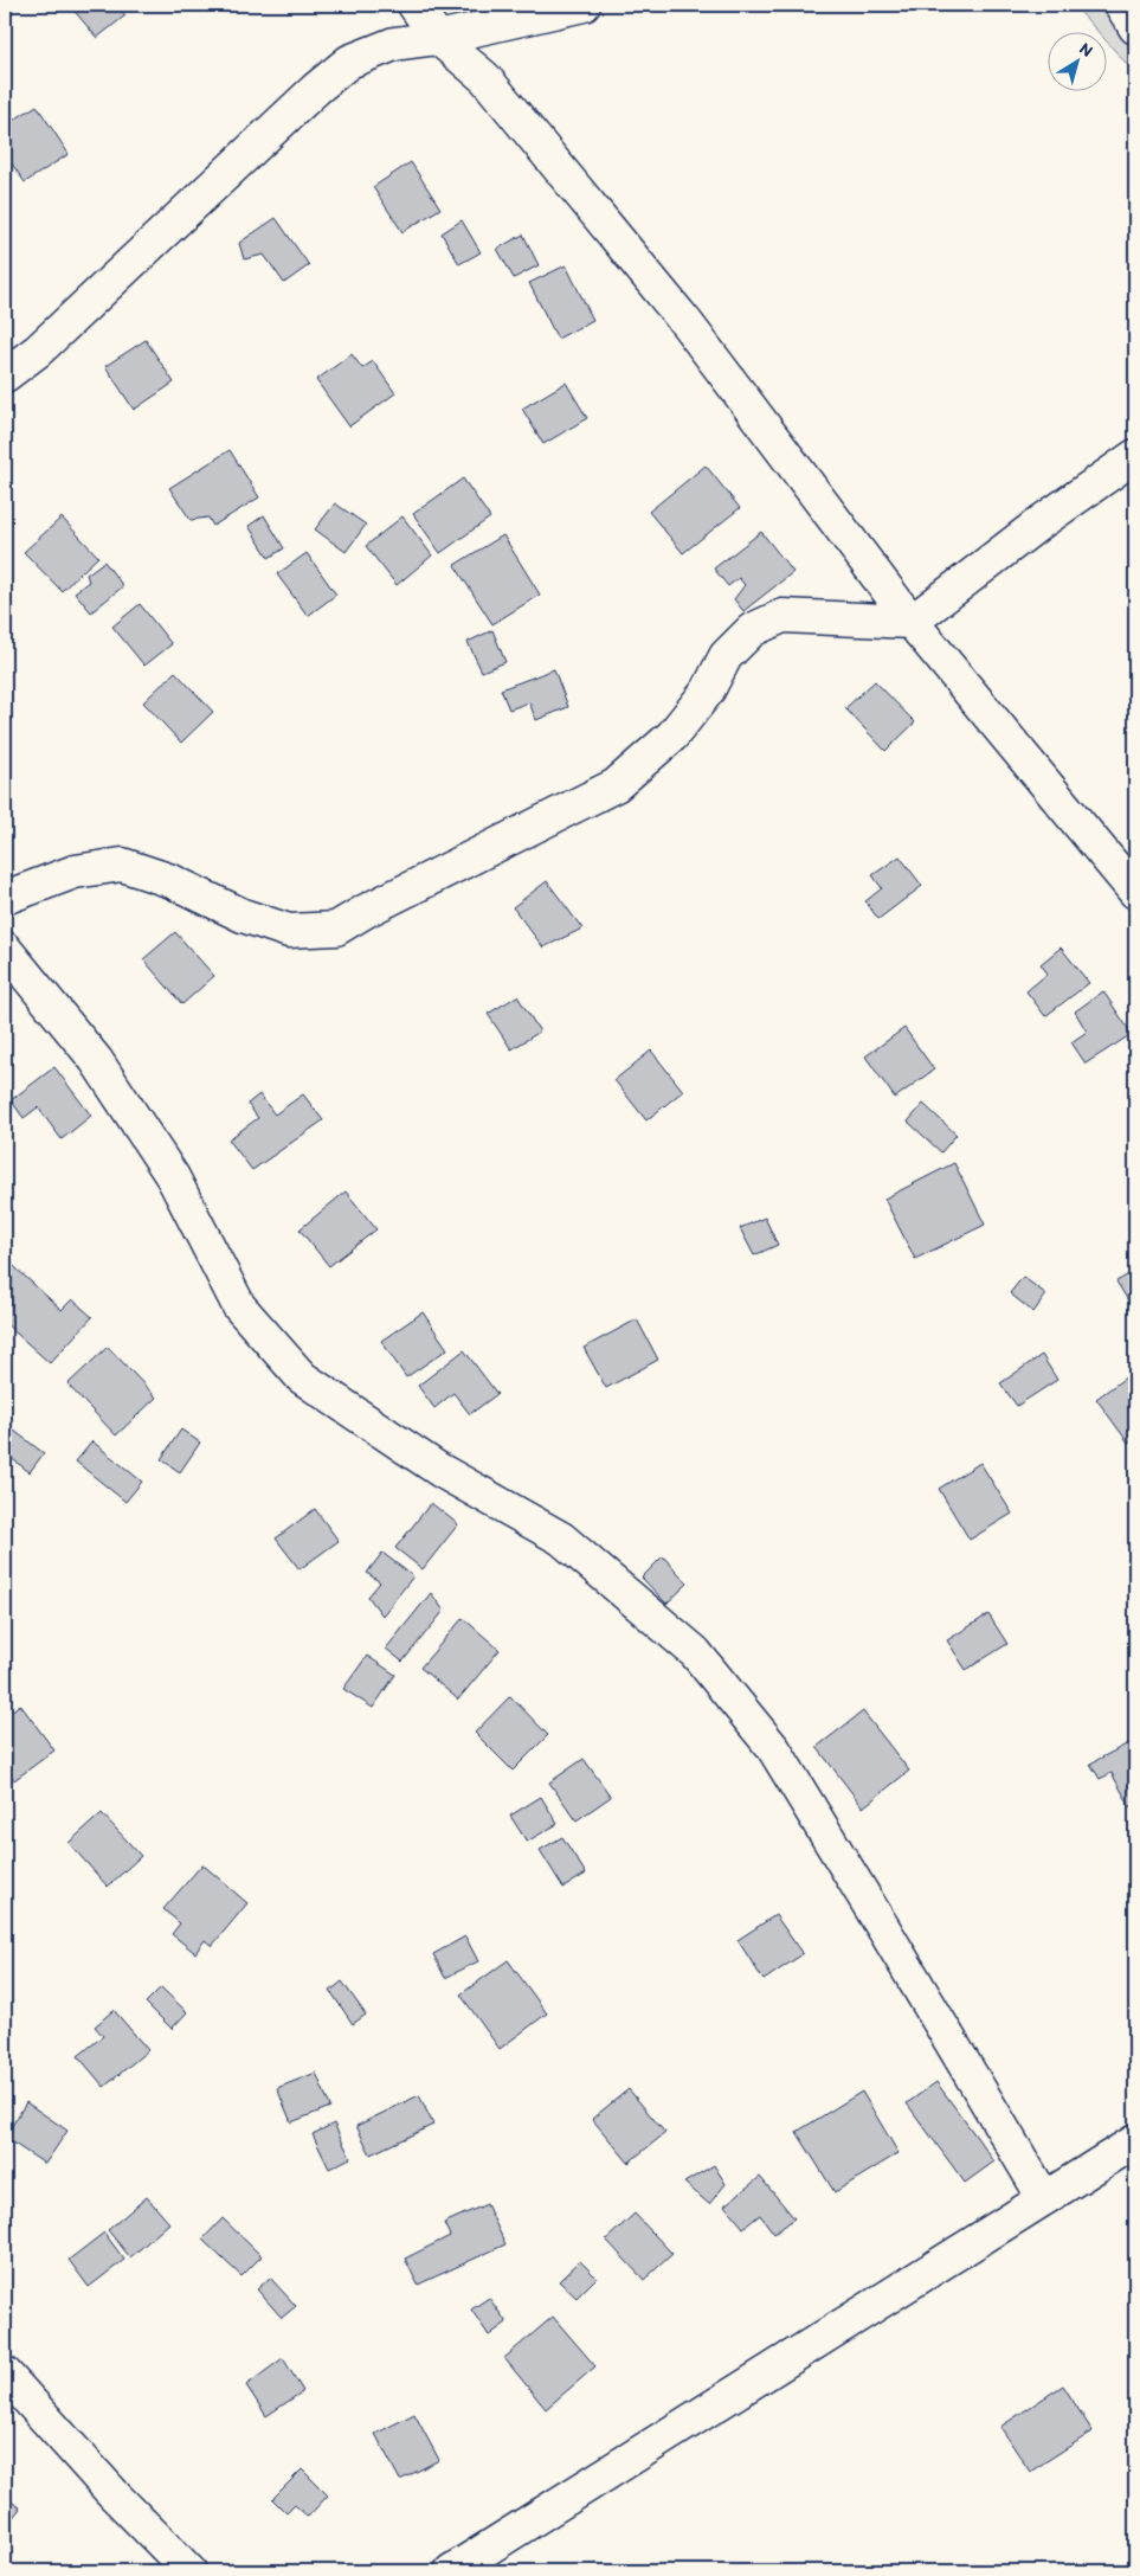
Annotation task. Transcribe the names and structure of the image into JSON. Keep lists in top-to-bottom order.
{
  "north": "top right"
}
